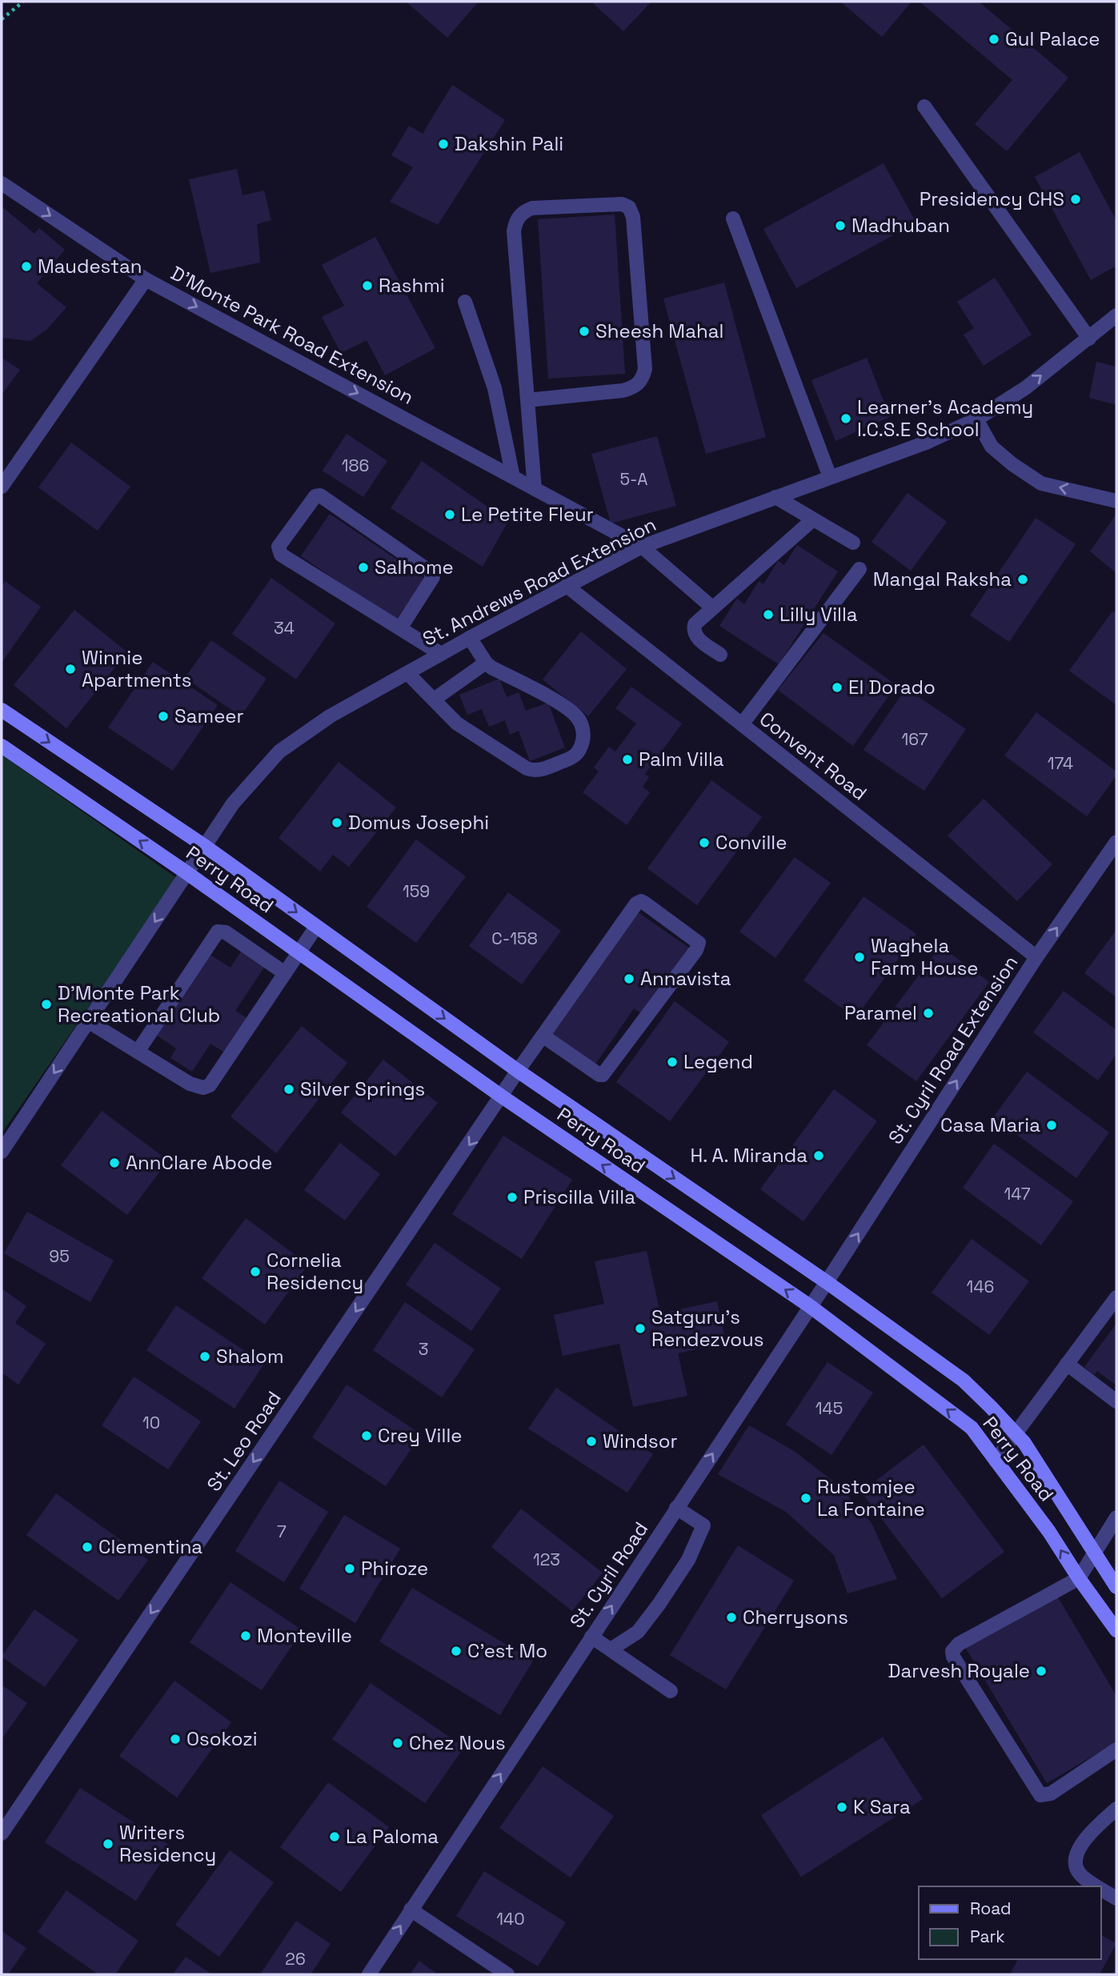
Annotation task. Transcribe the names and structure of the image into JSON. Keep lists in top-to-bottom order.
{
  "streets": {
    "main road": ["Perry Road"],
    "street": [
      "D'Monte Park Road Extension",
      "St. Andrews Road Extension",
      "Convent Road",
      "St. Cyril Road Extension",
      "St. Leo Road",
      "St. Cyril Road"
    ]
  },
  "crossings": [
    ["D'Monte Park Road Extension", "St. Andrews Road Extension"],
    ["St. Andrews Road Extension", "Convent Road"],
    ["St. Andrews Road Extension", "Perry Road"],
    ["Convent Road", "St. Cyril Road Extension"],
    ["Perry Road", "St. Cyril Road Extension"],
    ["Perry Road", "St. Leo Road"],
    ["Perry Road", "St. Cyril Road"],
    ["St. Cyril Road Extension", "St. Cyril Road"]
  ],
  "one_way": [
    "D'Monte Park Road Extension",
    "St. Cyril Road Extension",
    "St. Leo Road",
    "St. Cyril Road"
  ],
  "places": [
    "Gul Palace",
    "Dakshin Pali",
    "Presidency CHS",
    "Madhuban",
    "Maudestan",
    "Rashmi",
    "Sheesh Mahal",
    "Learner's Academy I.C.S.E School",
    "Le Petite Fleur",
    "Salhome",
    "Mangal Raksha",
    "Lilly Villa",
    "Winnie Apartments",
    "El Dorado",
    "Sameer",
    "Palm Villa",
    "Domus Josephi",
    "Conville",
    "Waghela Farm House",
    "Annavista",
    "D'Monte Park Recreational Club",
    "Paramel",
    "Legend",
    "Silver Springs",
    "Casa Maria",
    "H. A. Miranda",
    "AnnClare Abode",
    "Priscilla Villa",
    "Cornelia Residency",
    "Satguru's Rendezvous",
    "Shalom",
    "Crey Ville",
    "Windsor",
    "Rustomjee La Fontaine",
    "Clementina",
    "Phiroze",
    "Cherrysons",
    "Monteville",
    "C'est Mo",
    "Darvesh Royale",
    "Osokozi",
    "Chez Nous",
    "K Sara",
    "La Paloma",
    "Writers Residency"
  ],
  "house_numbers": [
    "186",
    "5-A",
    "34",
    "167",
    "174",
    "159",
    "C-158",
    "147",
    "95",
    "146",
    "3",
    "145",
    "10",
    "7",
    "123",
    "140",
    "26"
  ],
  "legend": ["Road", "Park"]
}
